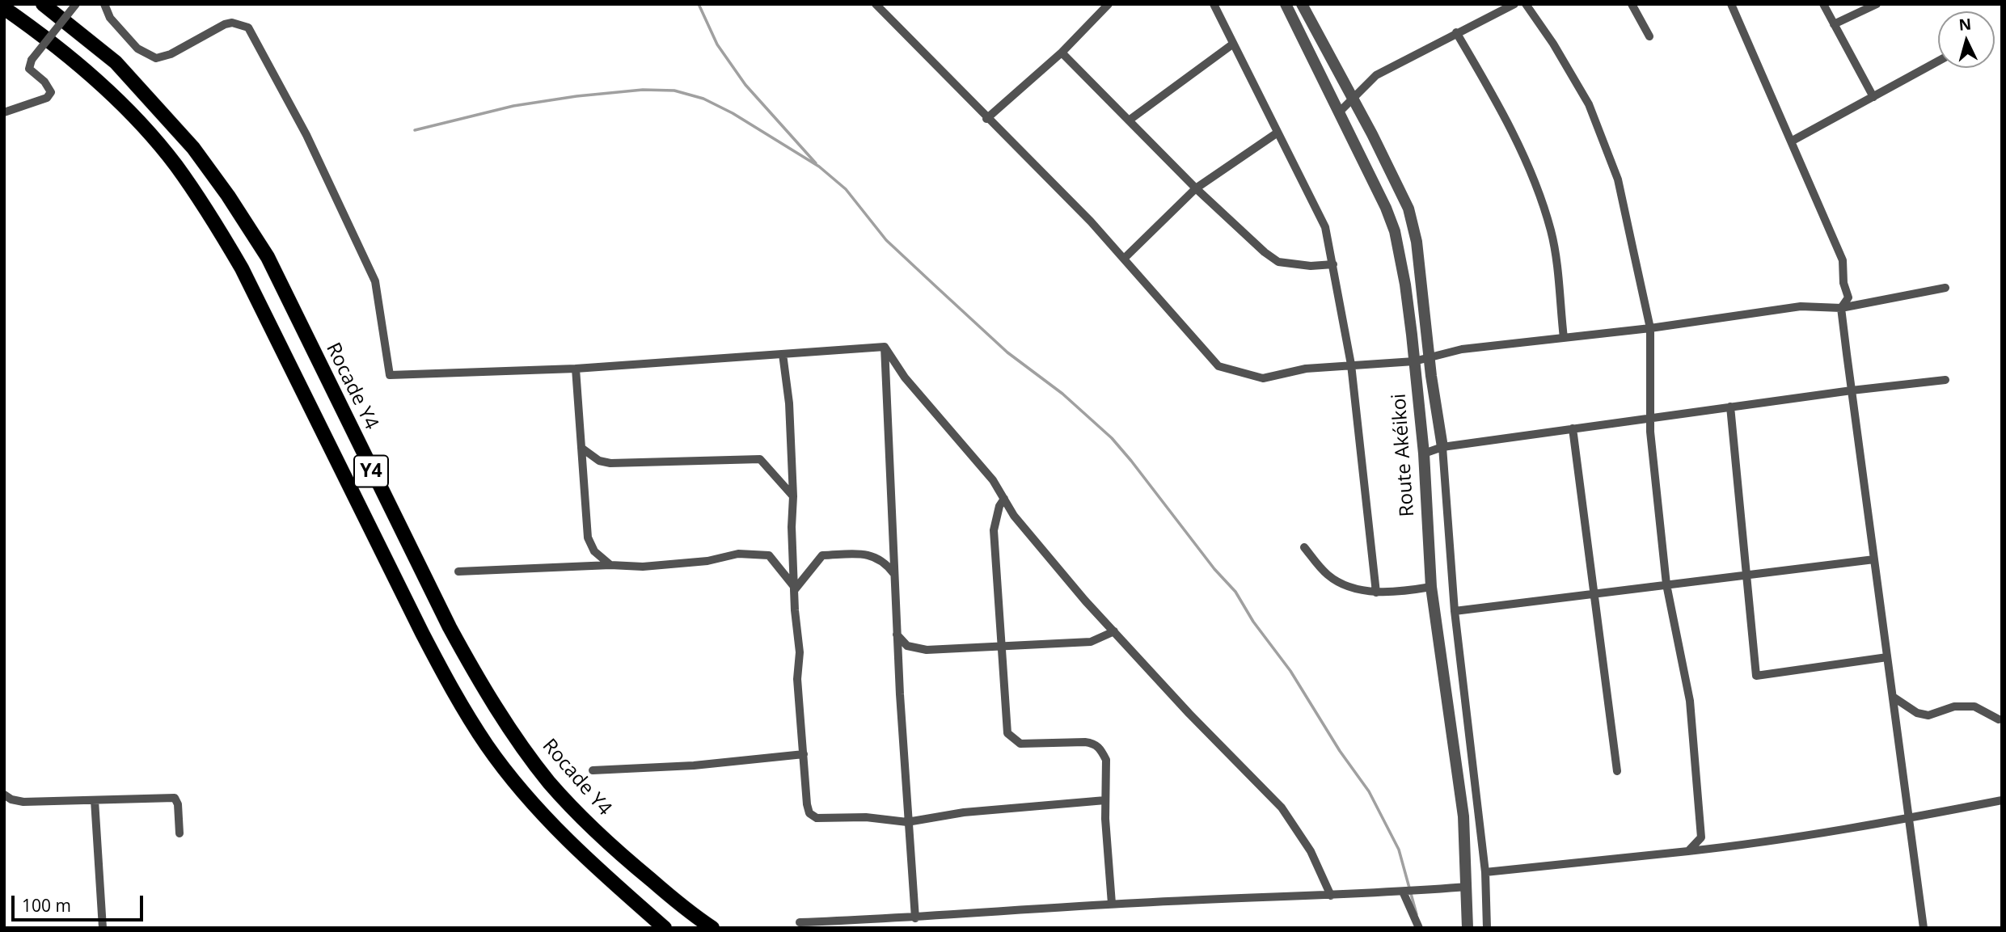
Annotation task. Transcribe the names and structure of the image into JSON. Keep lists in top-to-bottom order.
{
  "streets": {
    "highway": ["Rocade Y4", "Y4"],
    "street": ["Route Akéikoi"]
  },
  "scale_bar": "100 m",
  "north": "top"
}
